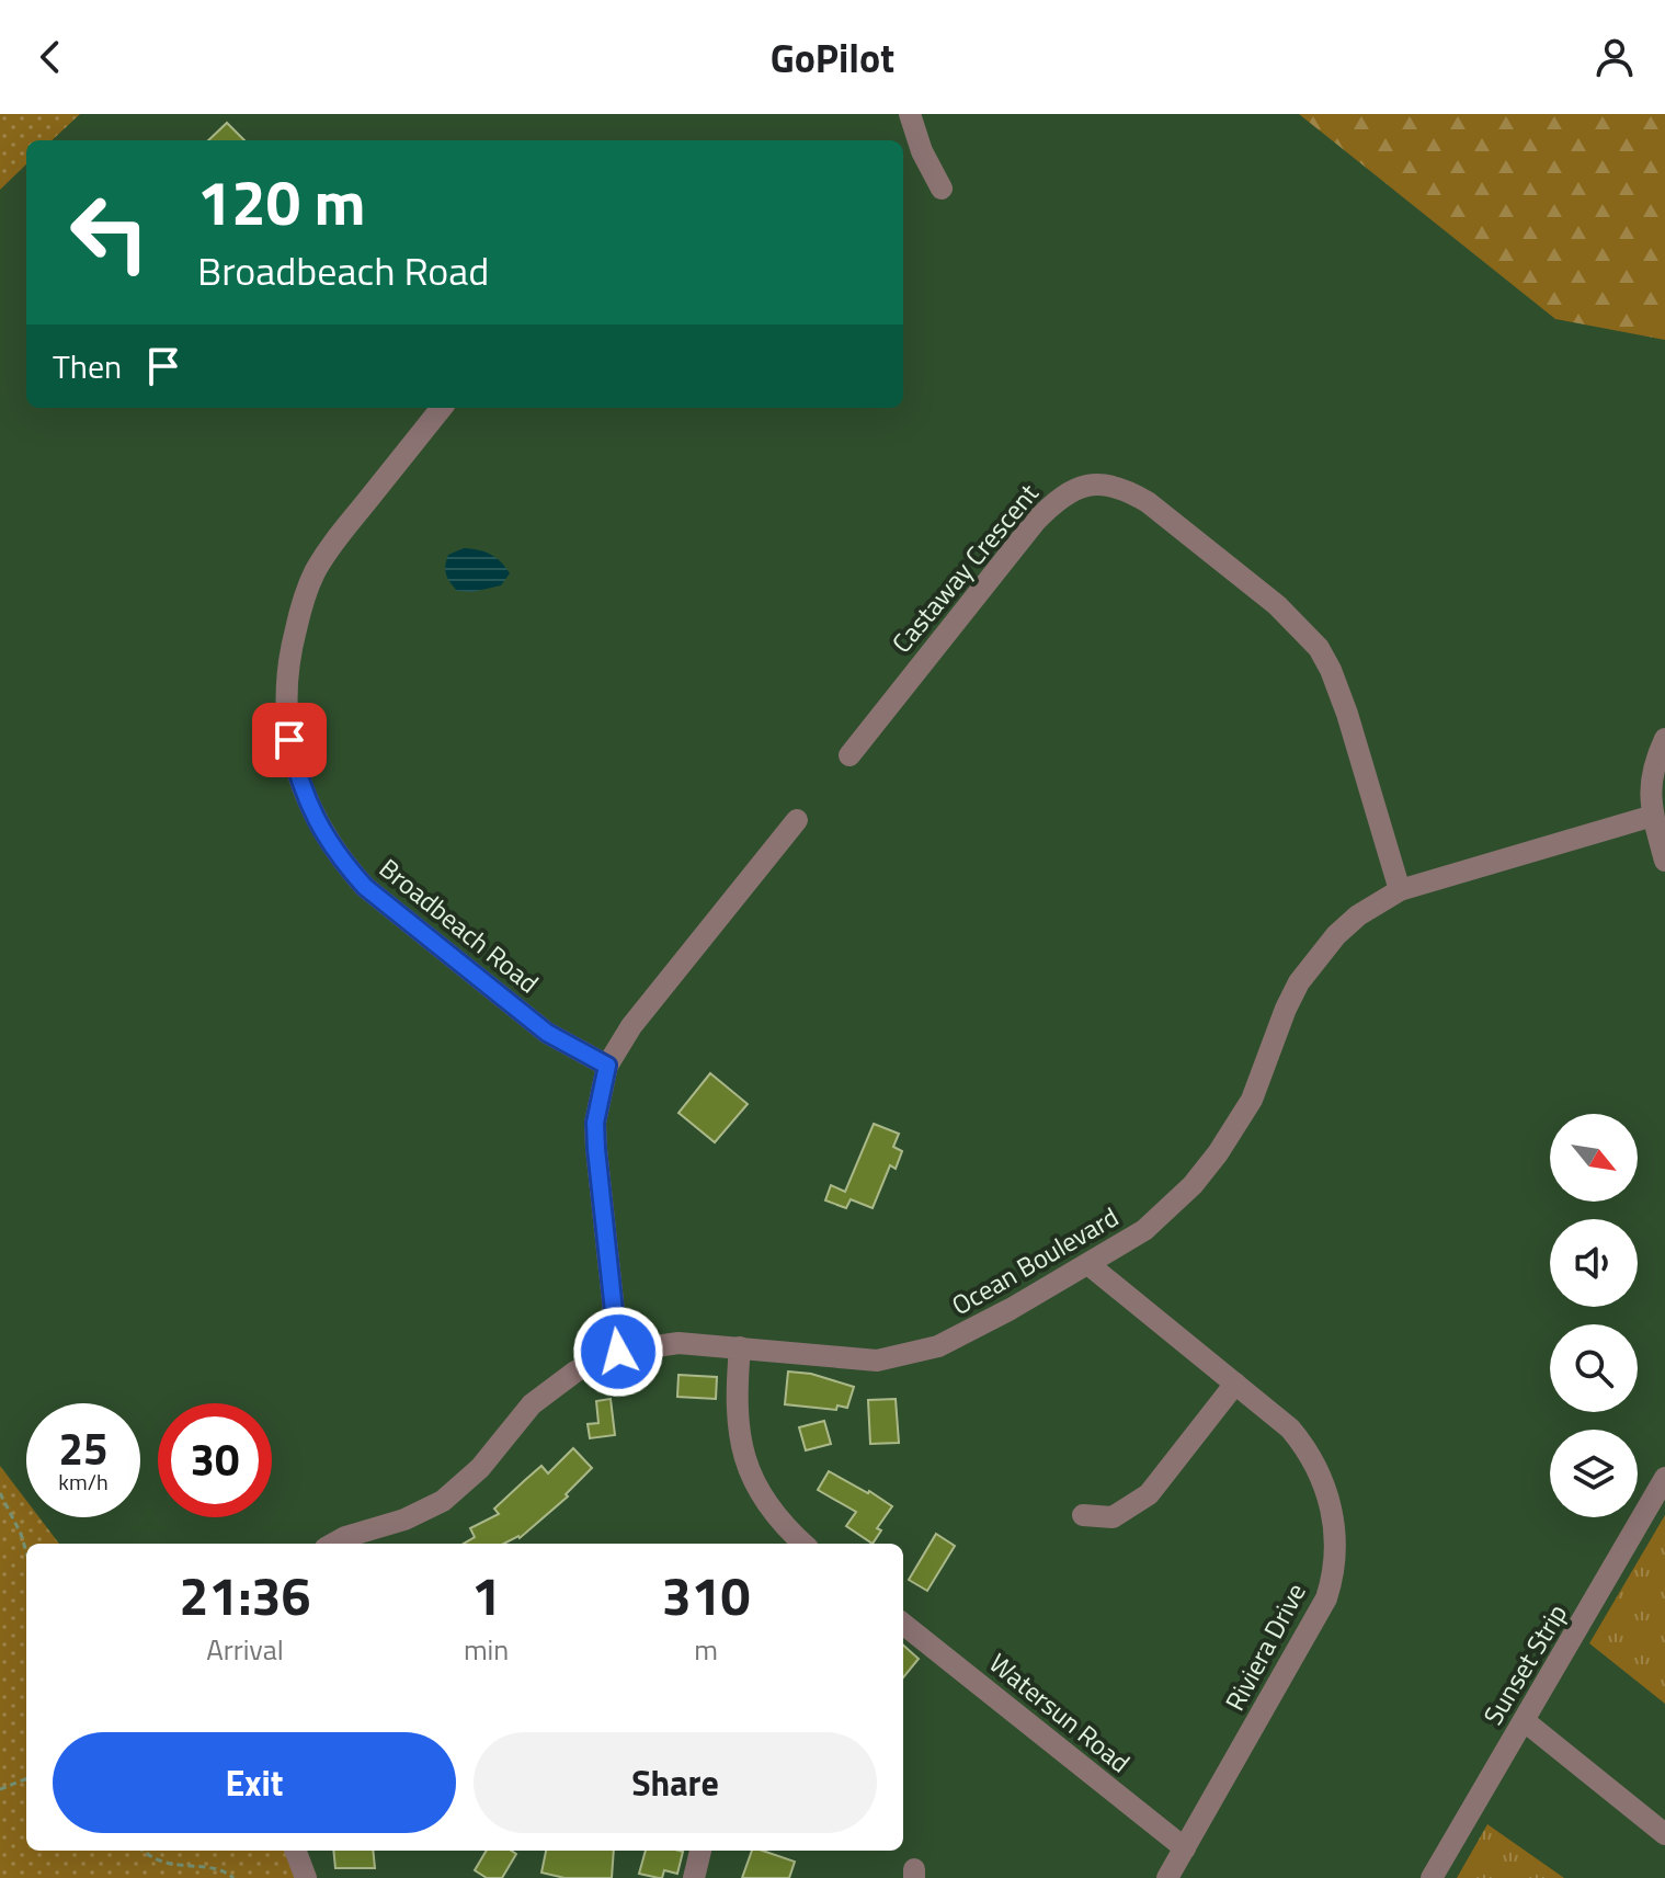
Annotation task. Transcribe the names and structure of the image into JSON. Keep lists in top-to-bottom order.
{
  "streets": {
    "street": [
      "Castaway Crescent",
      "Broadbeach Road",
      "Ocean Boulevard",
      "Riviera Drive",
      "Sunset Strip",
      "Watersun Road"
    ]
  },
  "crossings": [
    ["Castaway Crescent", "Ocean Boulevard"],
    ["Ocean Boulevard", "Riviera Drive"],
    ["Riviera Drive", "Watersun Road"]
  ],
  "north": "bottom right",
  "page": {
    "header": "GoPilot",
    "turn": ["120 m", "Broadbeach Road"],
    "then": "Then",
    "speed": "25 km/h",
    "limit": "30",
    "eta": [
      "21:36",
      "Arrival",
      "1",
      "min",
      "310",
      "m"
    ],
    "buttons": ["Exit", "Share"]
  }
}
